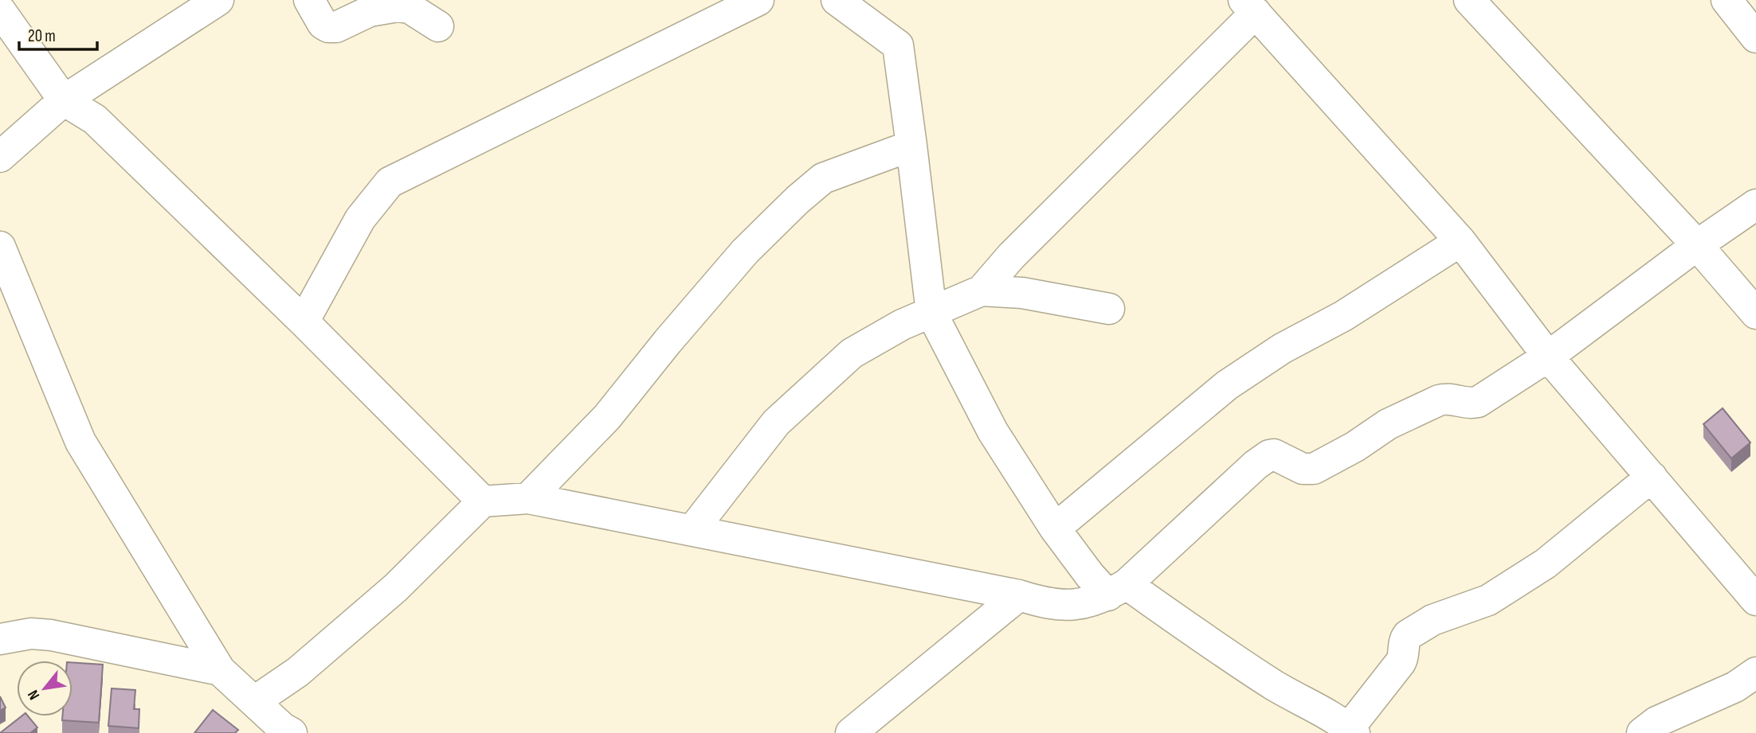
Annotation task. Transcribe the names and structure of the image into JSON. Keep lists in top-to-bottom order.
{
  "scale_bar": "20 m",
  "north": "bottom left"
}
